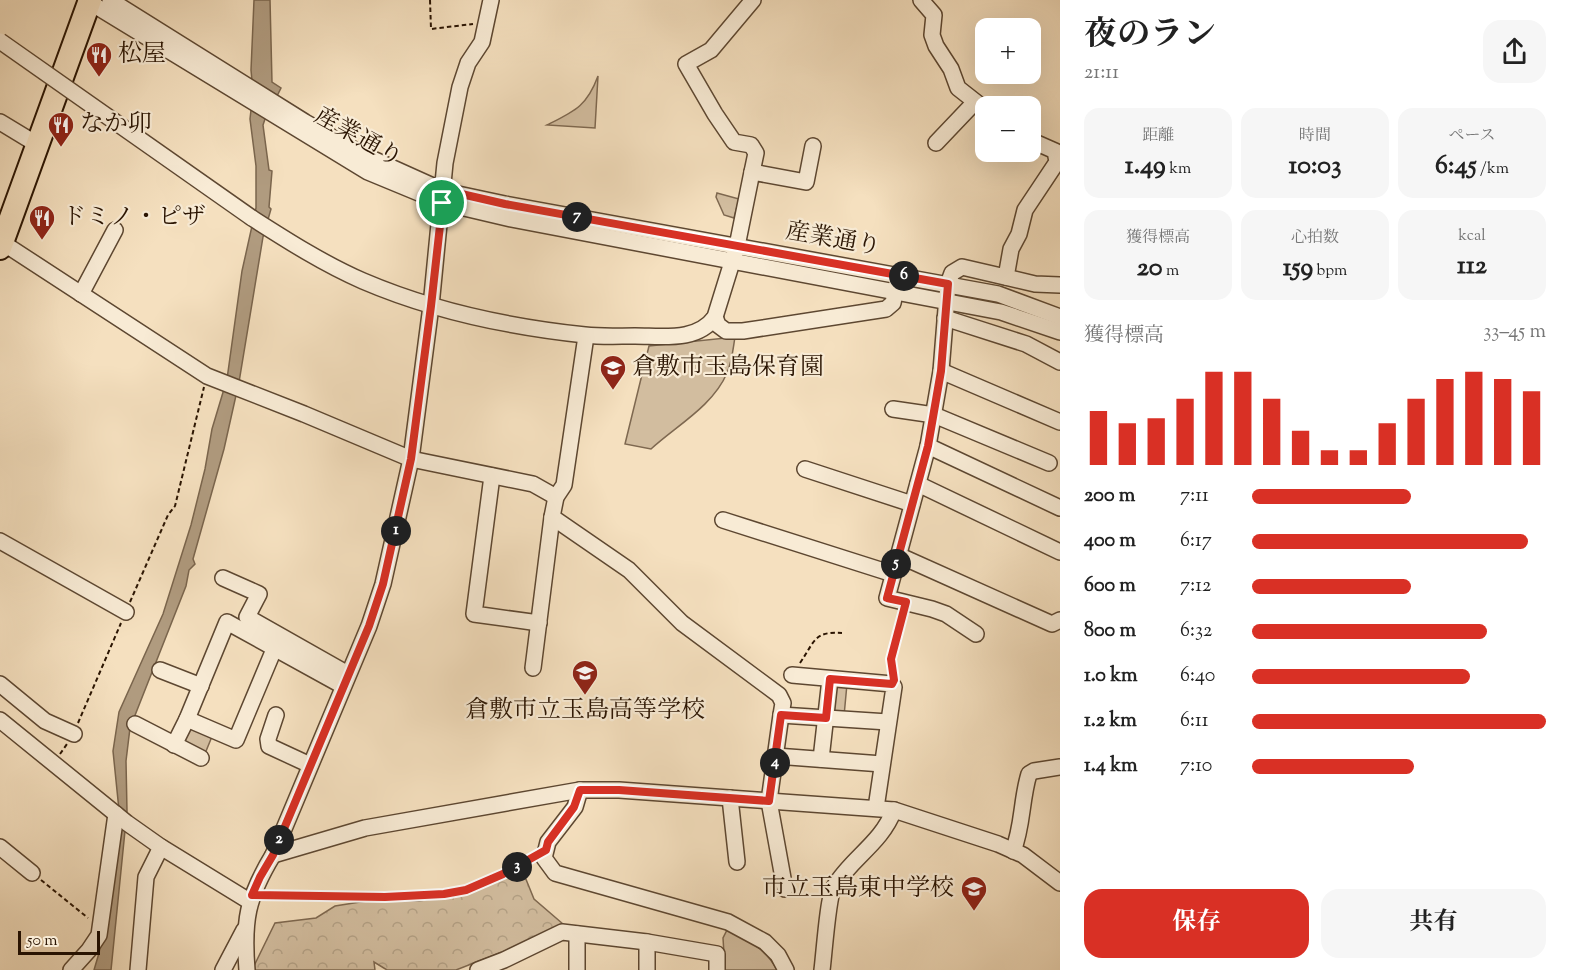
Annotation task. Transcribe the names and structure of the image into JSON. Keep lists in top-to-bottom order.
{
  "streets": {
    "street": ["産業通り"]
  },
  "places": {
    "restaurant": ["松屋", "なか卯", "ドミノ・ピザ"],
    "school or university": ["倉敷市玉島保育園", "倉敷市立玉島高等学校", "市立玉島東中学校"]
  },
  "scale_bar": "50 m",
  "page": {
    "heading": ["夜のラン", "21:11"],
    "map_buttons": ["+", "−"],
    "stats": [
      ["距離", "1.49 km"],
      ["時間", "10:03"],
      ["ペース", "6:45 /km"],
      ["獲得標高", "20 m"],
      ["心拍数", "159 bpm"],
      ["kcal", "112"]
    ],
    "pins": [
      "7",
      "6",
      "1",
      "5",
      "4",
      "2",
      "3"
    ],
    "chart": ["獲得標高", "33–45 m"],
    "list": [
      {
        "name": "200 m",
        "note": "7:11"
      },
      {
        "name": "400 m",
        "note": "6:17"
      },
      {
        "name": "600 m",
        "note": "7:12"
      },
      {
        "name": "800 m",
        "note": "6:32"
      },
      {
        "name": "1.0 km",
        "note": "6:40"
      },
      {
        "name": "1.2 km",
        "note": "6:11"
      },
      {
        "name": "1.4 km",
        "note": "7:10"
      }
    ],
    "buttons": ["保存", "共有"],
    "scale": "50 m"
  }
}
